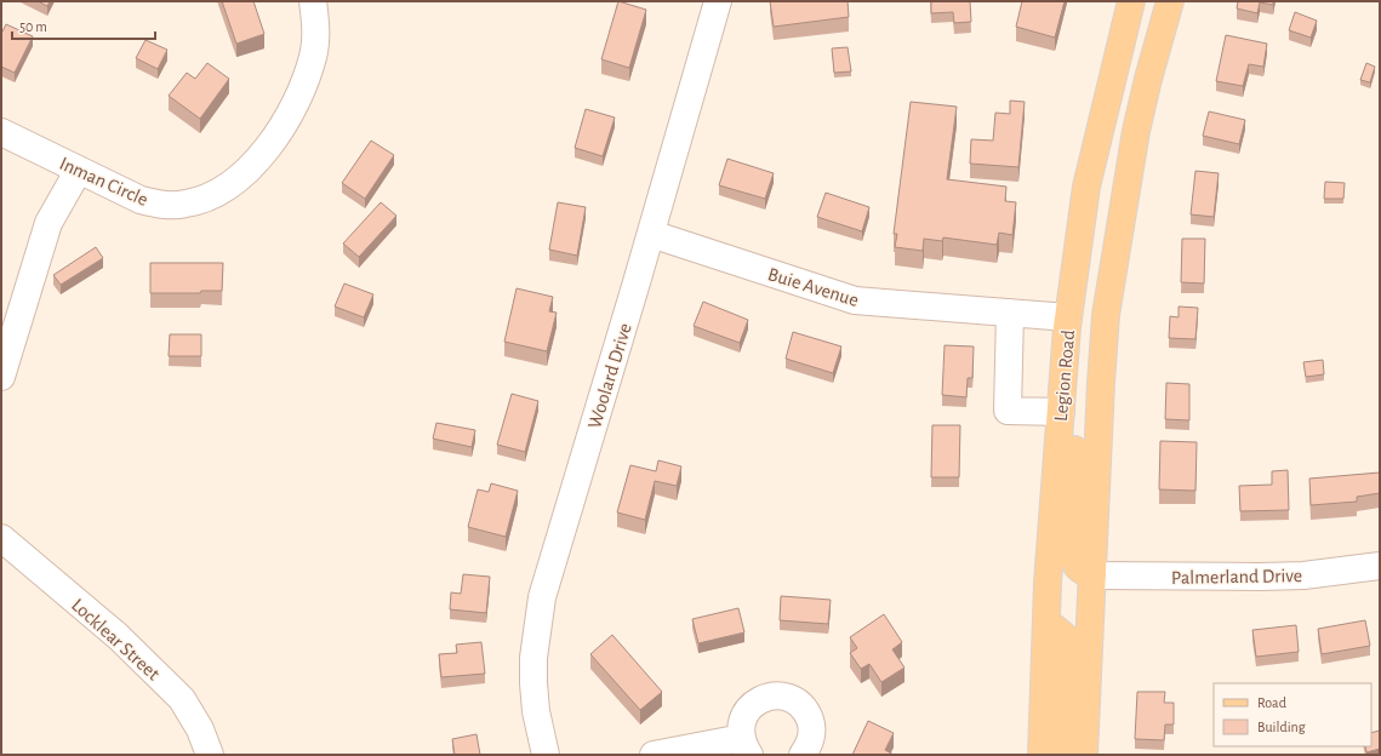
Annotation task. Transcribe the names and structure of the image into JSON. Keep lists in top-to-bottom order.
{
  "streets": {
    "main road": ["Legion Road"],
    "street": [
      "Inman Circle",
      "Buie Avenue",
      "Woolard Drive",
      "Palmerland Drive",
      "Locklear Street"
    ]
  },
  "crossings": [
    ["Buie Avenue", "Woolard Drive"],
    ["Buie Avenue", "Legion Road"],
    ["Legion Road", "Palmerland Drive"]
  ],
  "legend": ["Road", "Building"],
  "scale_bar": "50 m"
}
